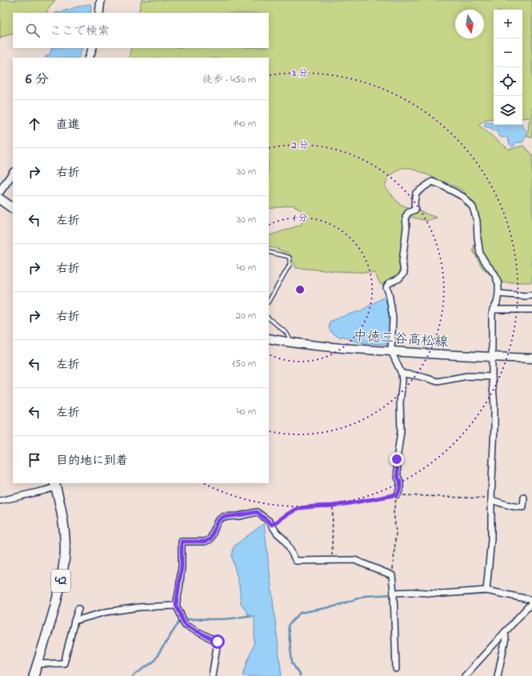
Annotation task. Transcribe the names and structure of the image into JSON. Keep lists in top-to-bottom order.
{
  "streets": {
    "main road": ["中徳三谷高松線", "42"]
  },
  "north": "bottom",
  "page": {
    "map_buttons": ["+", "−"],
    "search": "ここで検索",
    "heading": ["6 分", "徒歩 · 450 m"],
    "list": [
      ["直進", "140 m"],
      ["右折", "30 m"],
      ["左折", "30 m"],
      ["右折", "40 m"],
      ["右折", "20 m"],
      ["左折", "150 m"],
      ["左折", "40 m"],
      "目的地に到着"
    ]
  },
  "rings": ["3 分", "2 分", "1 分"]
}
